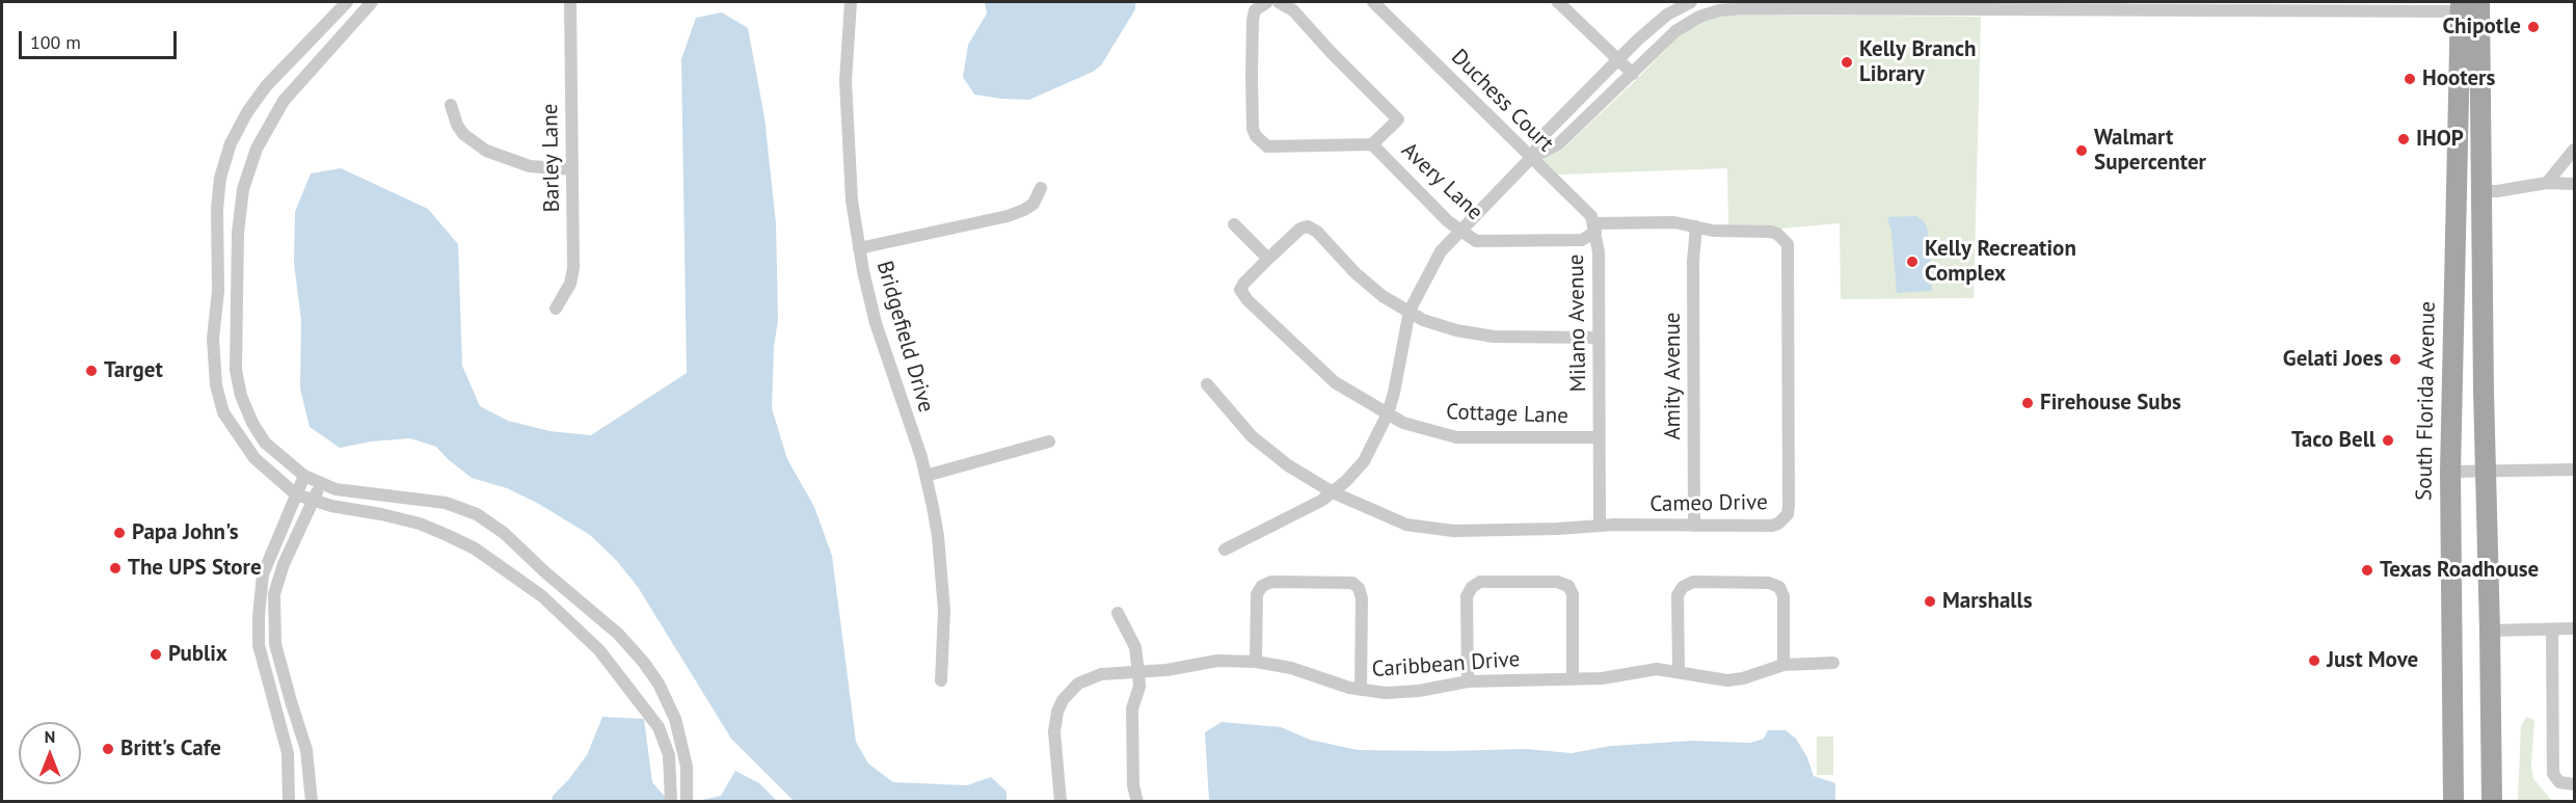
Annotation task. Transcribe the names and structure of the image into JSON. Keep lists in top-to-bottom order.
{
  "streets": {
    "main road": ["South Florida Avenue"],
    "street": [
      "Duchess Court",
      "Barley Lane",
      "Avery Lane",
      "Milano Avenue",
      "Bridgefield Drive",
      "Amity Avenue",
      "Cottage Lane",
      "Cameo Drive",
      "Caribbean Drive"
    ]
  },
  "crossings": [
    ["Duchess Court", "Avery Lane"],
    ["Duchess Court", "Milano Avenue"],
    ["Duchess Court", "Cameo Drive"],
    ["Avery Lane", "Milano Avenue"],
    ["Avery Lane", "Cameo Drive"],
    ["Milano Avenue", "Cottage Lane"],
    ["Milano Avenue", "Cameo Drive"],
    ["Amity Avenue", "Cameo Drive"]
  ],
  "places": [
    "Chipotle",
    "Kelly Branch Library",
    "Hooters",
    "IHOP",
    "Walmart Supercenter",
    "Kelly Recreation Complex",
    "Gelati Joes",
    "Target",
    "Firehouse Subs",
    "Taco Bell",
    "Papa John's",
    "The UPS Store",
    "Texas Roadhouse",
    "Marshalls",
    "Publix",
    "Just Move",
    "Britt's Cafe"
  ],
  "scale_bar": "100 m",
  "north": "top"
}
